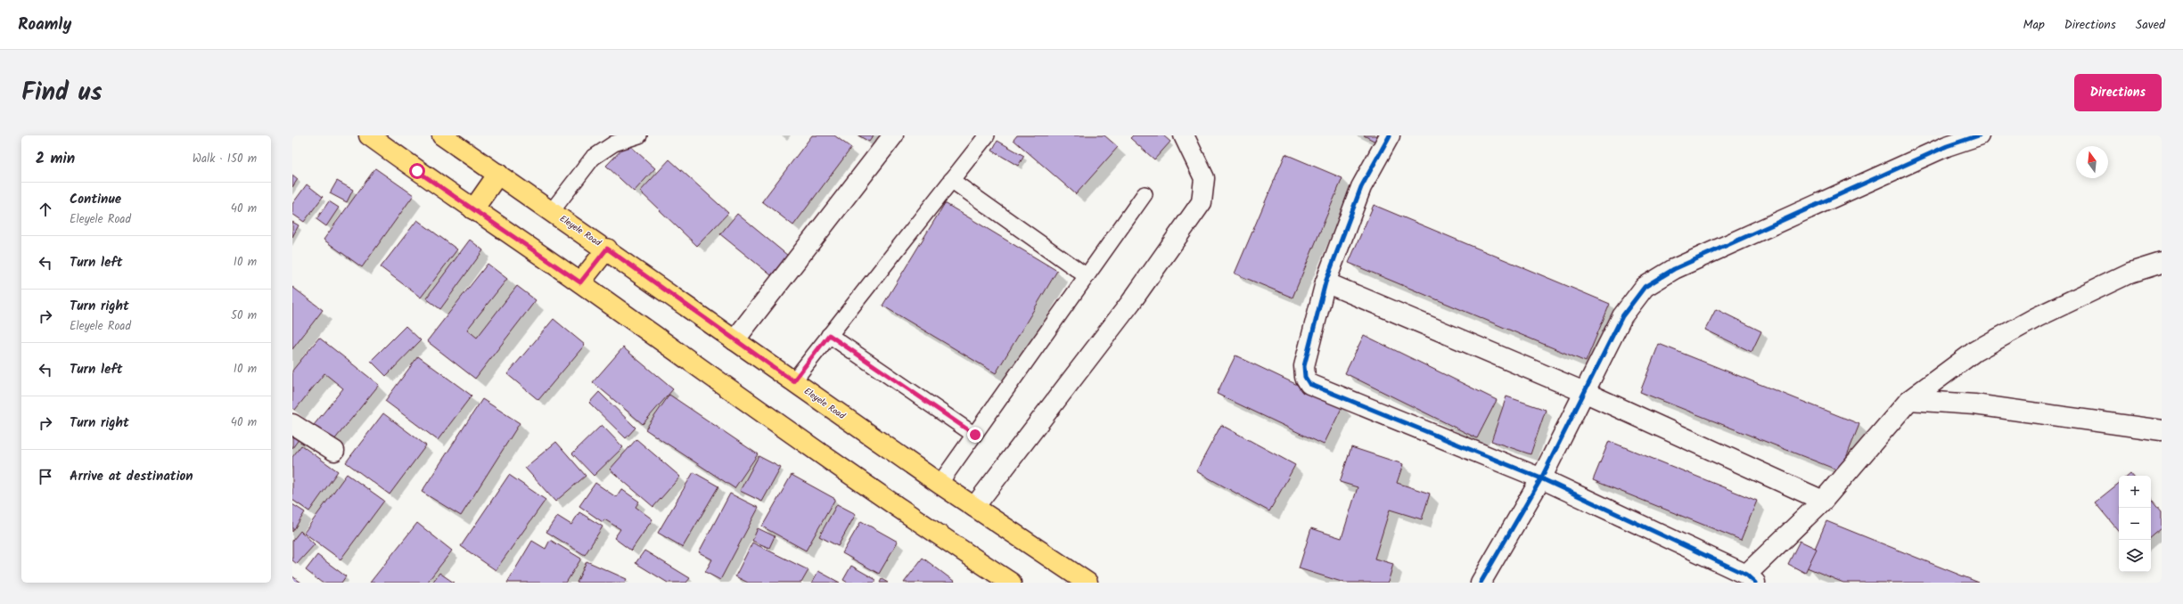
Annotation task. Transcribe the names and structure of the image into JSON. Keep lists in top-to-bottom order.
{
  "streets": {
    "main road": ["Eleyele Road"]
  },
  "north": "top",
  "page": {
    "header": "Roamly",
    "nav": ["Map", "Directions", "Saved"],
    "title": "Find us",
    "buttons": "Directions",
    "heading": ["2 min", "Walk · 150 m"],
    "list": [
      ["Continue", "Eleyele Road", "40 m"],
      ["Turn left", "10 m"],
      ["Turn right", "Eleyele Road", "50 m"],
      ["Turn left", "10 m"],
      ["Turn right", "40 m"],
      "Arrive at destination"
    ],
    "map_buttons": ["+", "−"]
  }
}
